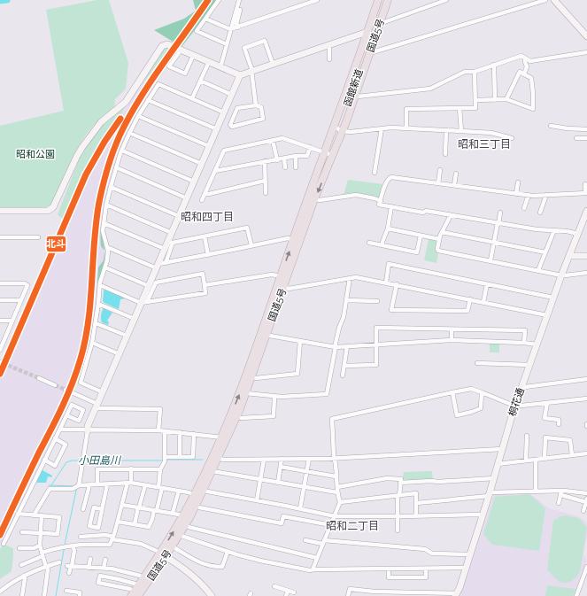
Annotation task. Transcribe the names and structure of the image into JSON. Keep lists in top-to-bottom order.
{
  "streets": {
    "highway": ["国道5号", "函館新道"],
    "street": ["桐花通"]
  },
  "crossings": [
    ["国道5号", "函館新道"]
  ],
  "districts": ["昭和三丁目", "昭和四丁目", "昭和二丁目"],
  "water": ["小田島川"],
  "parks": ["昭和公園"],
  "lines": ["transit line 北斗"]
}
